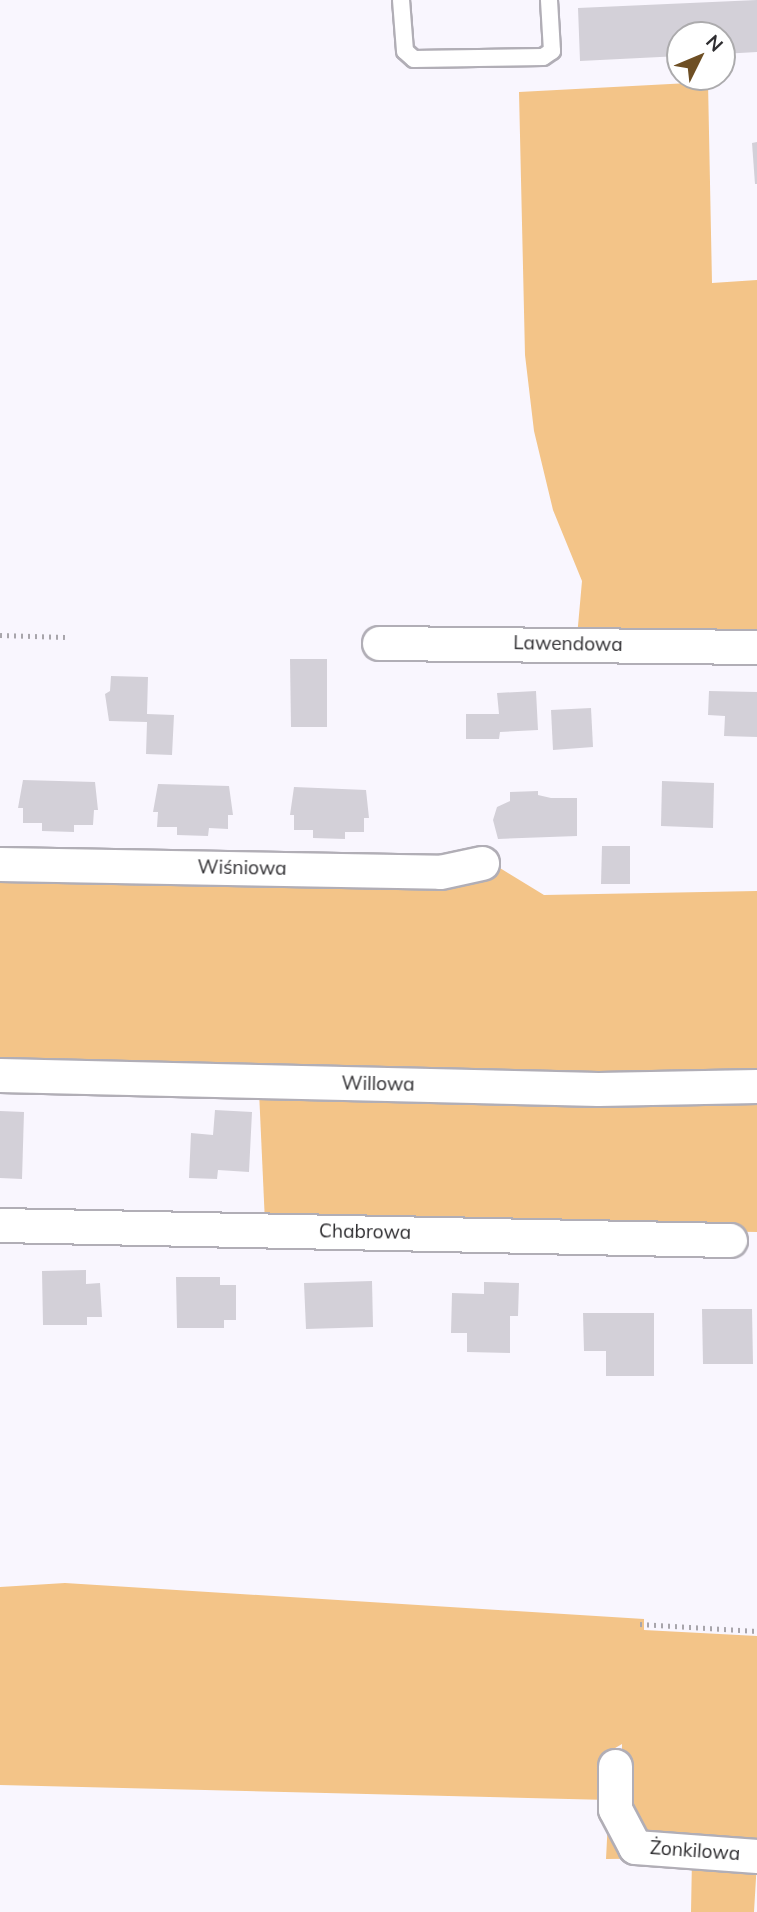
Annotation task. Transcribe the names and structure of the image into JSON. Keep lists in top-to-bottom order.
{
  "streets": {
    "street": [
      "Lawendowa",
      "Wiśniowa",
      "Willowa",
      "Chabrowa",
      "Żonkilowa"
    ]
  },
  "north": "top right"
}
